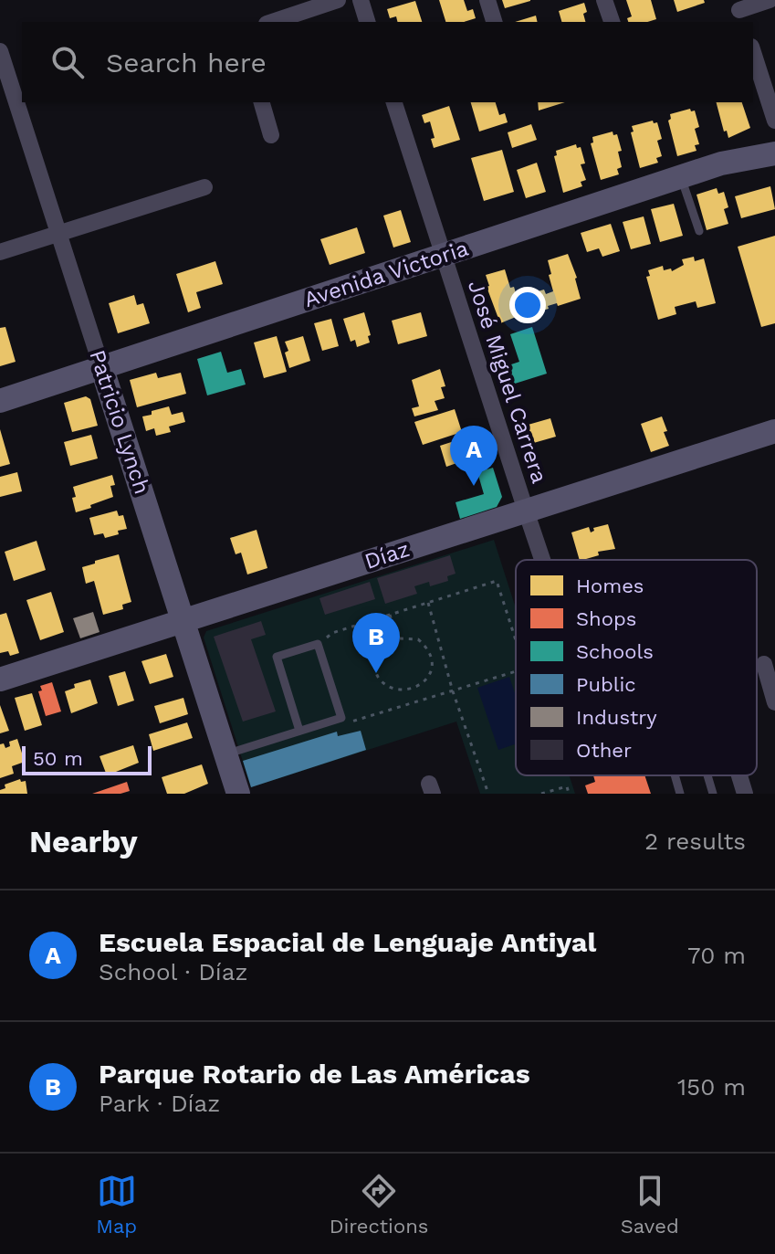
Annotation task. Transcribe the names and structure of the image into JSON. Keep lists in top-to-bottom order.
{
  "streets": {
    "street": [
      "Avenida Victoria",
      "José Miguel Carrera",
      "Patricio Lynch",
      "Díaz"
    ]
  },
  "crossings": [
    ["Avenida Victoria", "José Miguel Carrera"],
    ["Avenida Victoria", "Patricio Lynch"],
    ["José Miguel Carrera", "Díaz"],
    ["Patricio Lynch", "Díaz"]
  ],
  "legend": [
    "Homes",
    "Shops",
    "Schools",
    "Public",
    "Industry",
    "Other"
  ],
  "scale_bar": "50 m",
  "page": {
    "search": "Search here",
    "pins": ["A", "B"],
    "scale": "50 m",
    "heading": ["Nearby", "2 results"],
    "list": [
      {
        "mark": "A",
        "name": "Escuela Espacial de Lenguaje Antiyal",
        "note": "School · Díaz",
        "value": "70 m"
      },
      {
        "mark": "B",
        "name": "Parque Rotario de Las Américas",
        "note": "Park · Díaz",
        "value": "150 m"
      }
    ],
    "nav": ["Map", "Directions", "Saved"]
  }
}
